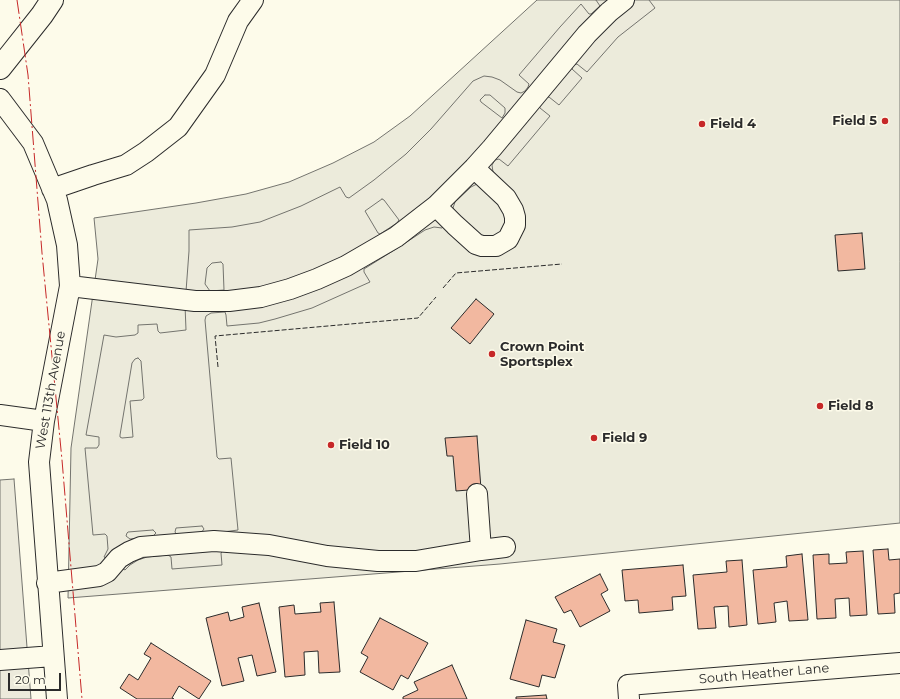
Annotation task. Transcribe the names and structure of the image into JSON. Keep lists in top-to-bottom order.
{
  "streets": {
    "street": ["West 113th Avenue", "South Heather Lane"]
  },
  "places": [
    "Field 5",
    "Field 4",
    "Crown Point Sportsplex",
    "Field 8",
    "Field 9",
    "Field 10"
  ],
  "scale_bar": "20 m"
}
